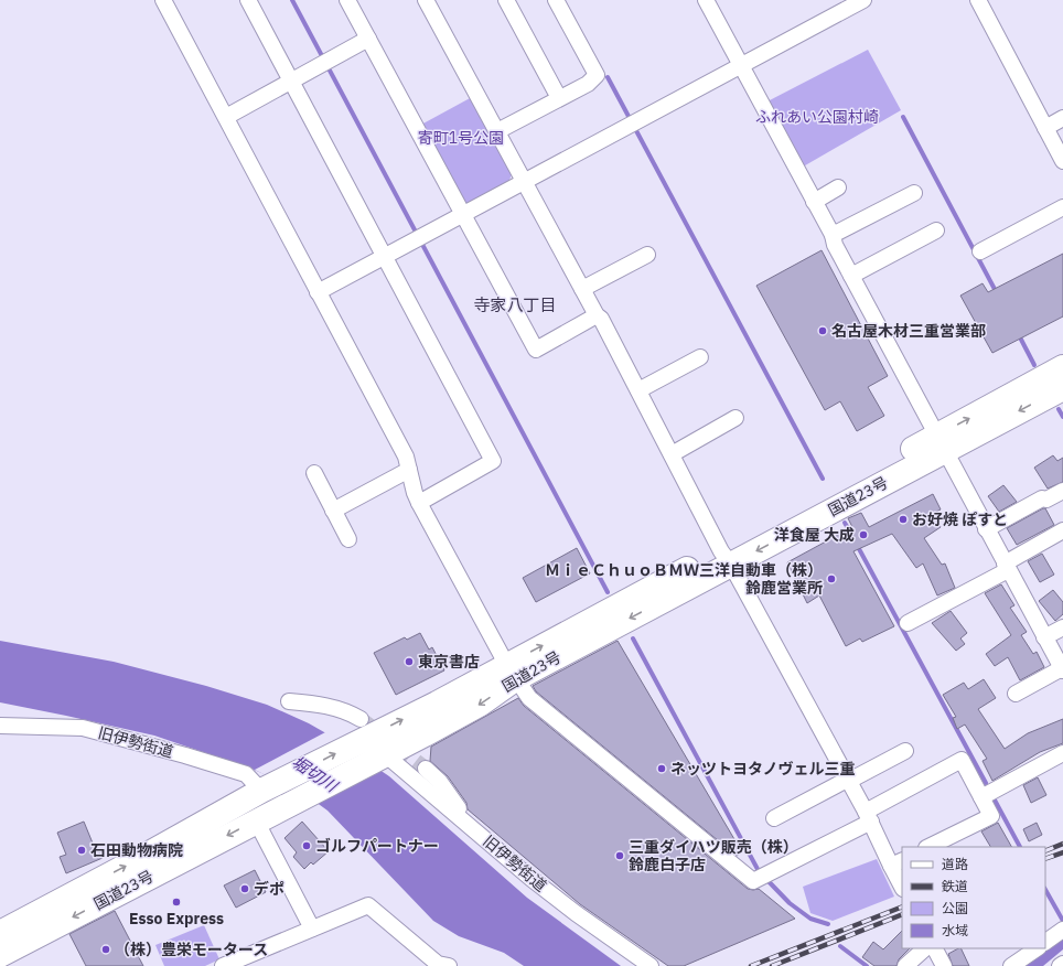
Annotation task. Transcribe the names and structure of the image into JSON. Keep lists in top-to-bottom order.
{
  "streets": {
    "highway": ["国道23号"],
    "street": ["旧伊勢街道"]
  },
  "crossings": [
    ["国道23号", "旧伊勢街道"]
  ],
  "districts": ["寺家八丁目"],
  "water": ["堀切川"],
  "parks": ["ふれあい公園村崎", "寄町1号公園"],
  "places": [
    "名古屋木材三重営業部",
    "お好焼 ぽすと",
    "洋食屋 大成",
    "ＭｉｅＣｈｕｏＢＭＷ三洋自動車（株） 鈴鹿営業所",
    "東京書店",
    "ネッツトヨタノヴェル三重",
    "ゴルフパートナー",
    "石田動物病院",
    "三重ダイハツ販売（株） 鈴鹿白子店",
    "デポ",
    "Esso Express",
    "（株）豊栄モータース"
  ],
  "legend": [
    "道路",
    "鉄道",
    "公園",
    "水域"
  ]
}
